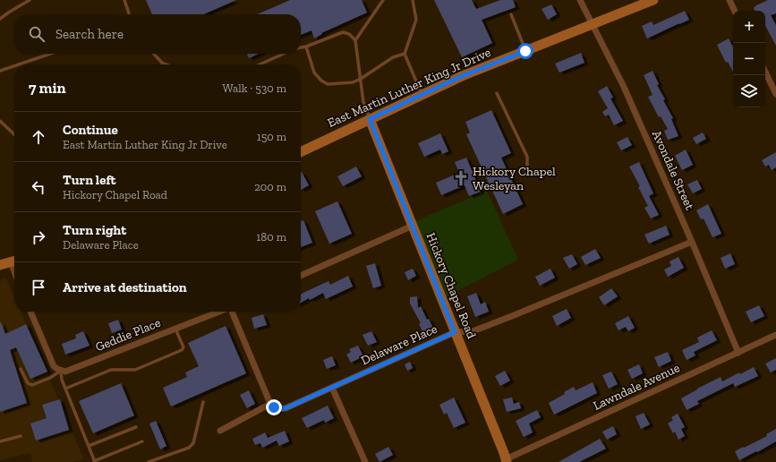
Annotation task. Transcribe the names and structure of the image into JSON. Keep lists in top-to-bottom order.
{
  "streets": {
    "main road": ["East Martin Luther King Jr Drive", "Hickory Chapel Road"],
    "street": [
      "Avondale Street",
      "Geddie Place",
      "Delaware Place",
      "Lawndale Avenue"
    ]
  },
  "crossings": [
    ["East Martin Luther King Jr Drive", "Avondale Street"],
    ["East Martin Luther King Jr Drive", "Hickory Chapel Road"],
    ["Avondale Street", "Delaware Place"],
    ["Avondale Street", "Lawndale Avenue"],
    ["Hickory Chapel Road", "Delaware Place"],
    ["Hickory Chapel Road", "Lawndale Avenue"]
  ],
  "places": {
    "church": ["Hickory Chapel Wesleyan"]
  },
  "page": {
    "map_buttons": ["+", "−"],
    "search": "Search here",
    "heading": ["7 min", "Walk · 530 m"],
    "list": [
      ["Continue", "East Martin Luther King Jr Drive", "150 m"],
      ["Turn left", "Hickory Chapel Road", "200 m"],
      ["Turn right", "Delaware Place", "180 m"],
      "Arrive at destination"
    ]
  }
}
